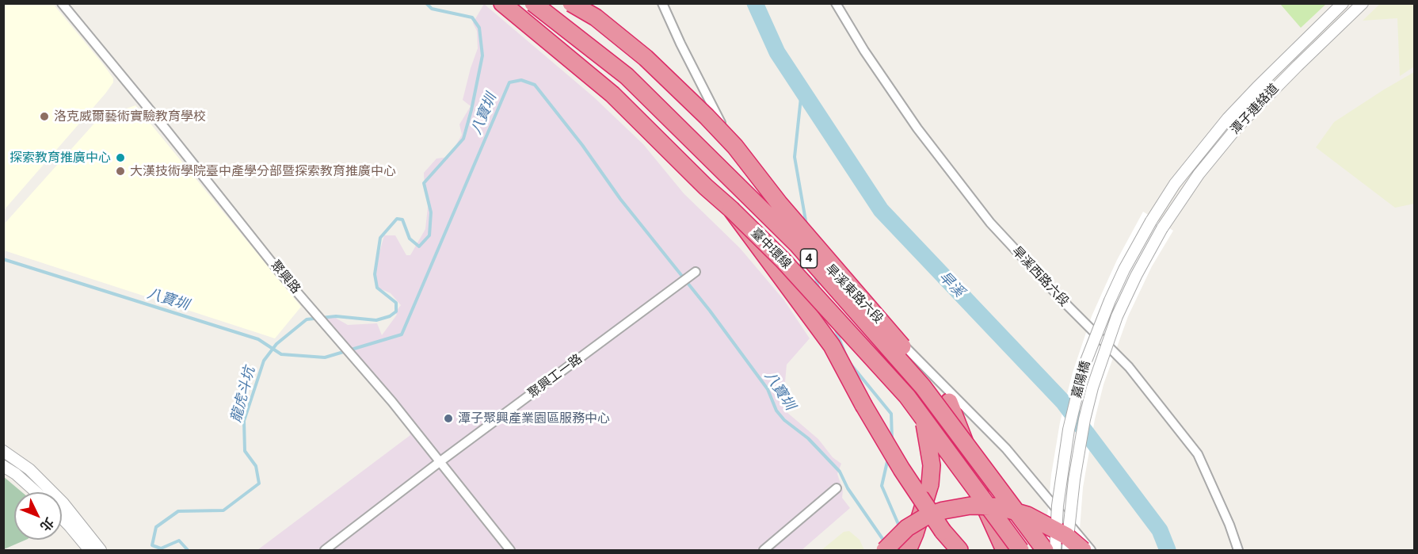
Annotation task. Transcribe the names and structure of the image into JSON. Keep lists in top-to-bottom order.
{
  "streets": {
    "highway": ["臺中環線", "4"],
    "street": [
      "潭子連絡道",
      "旱溪西路六段",
      "聚興路",
      "旱溪東路六段",
      "聚興工一路",
      "嘉陽橋"
    ]
  },
  "crossings": [
    ["潭子連絡道", "嘉陽橋"],
    ["聚興路", "聚興工一路"]
  ],
  "water": ["八寶圳", "旱溪", "龍虎斗坑"],
  "places": [
    "洛克威爾藝術實驗教育學校",
    "探索教育推廣中心",
    "大漢技術學院臺中產學分部暨探索教育推廣中心",
    "潭子聚興產業園區服務中心"
  ],
  "north": "bottom right"
}
